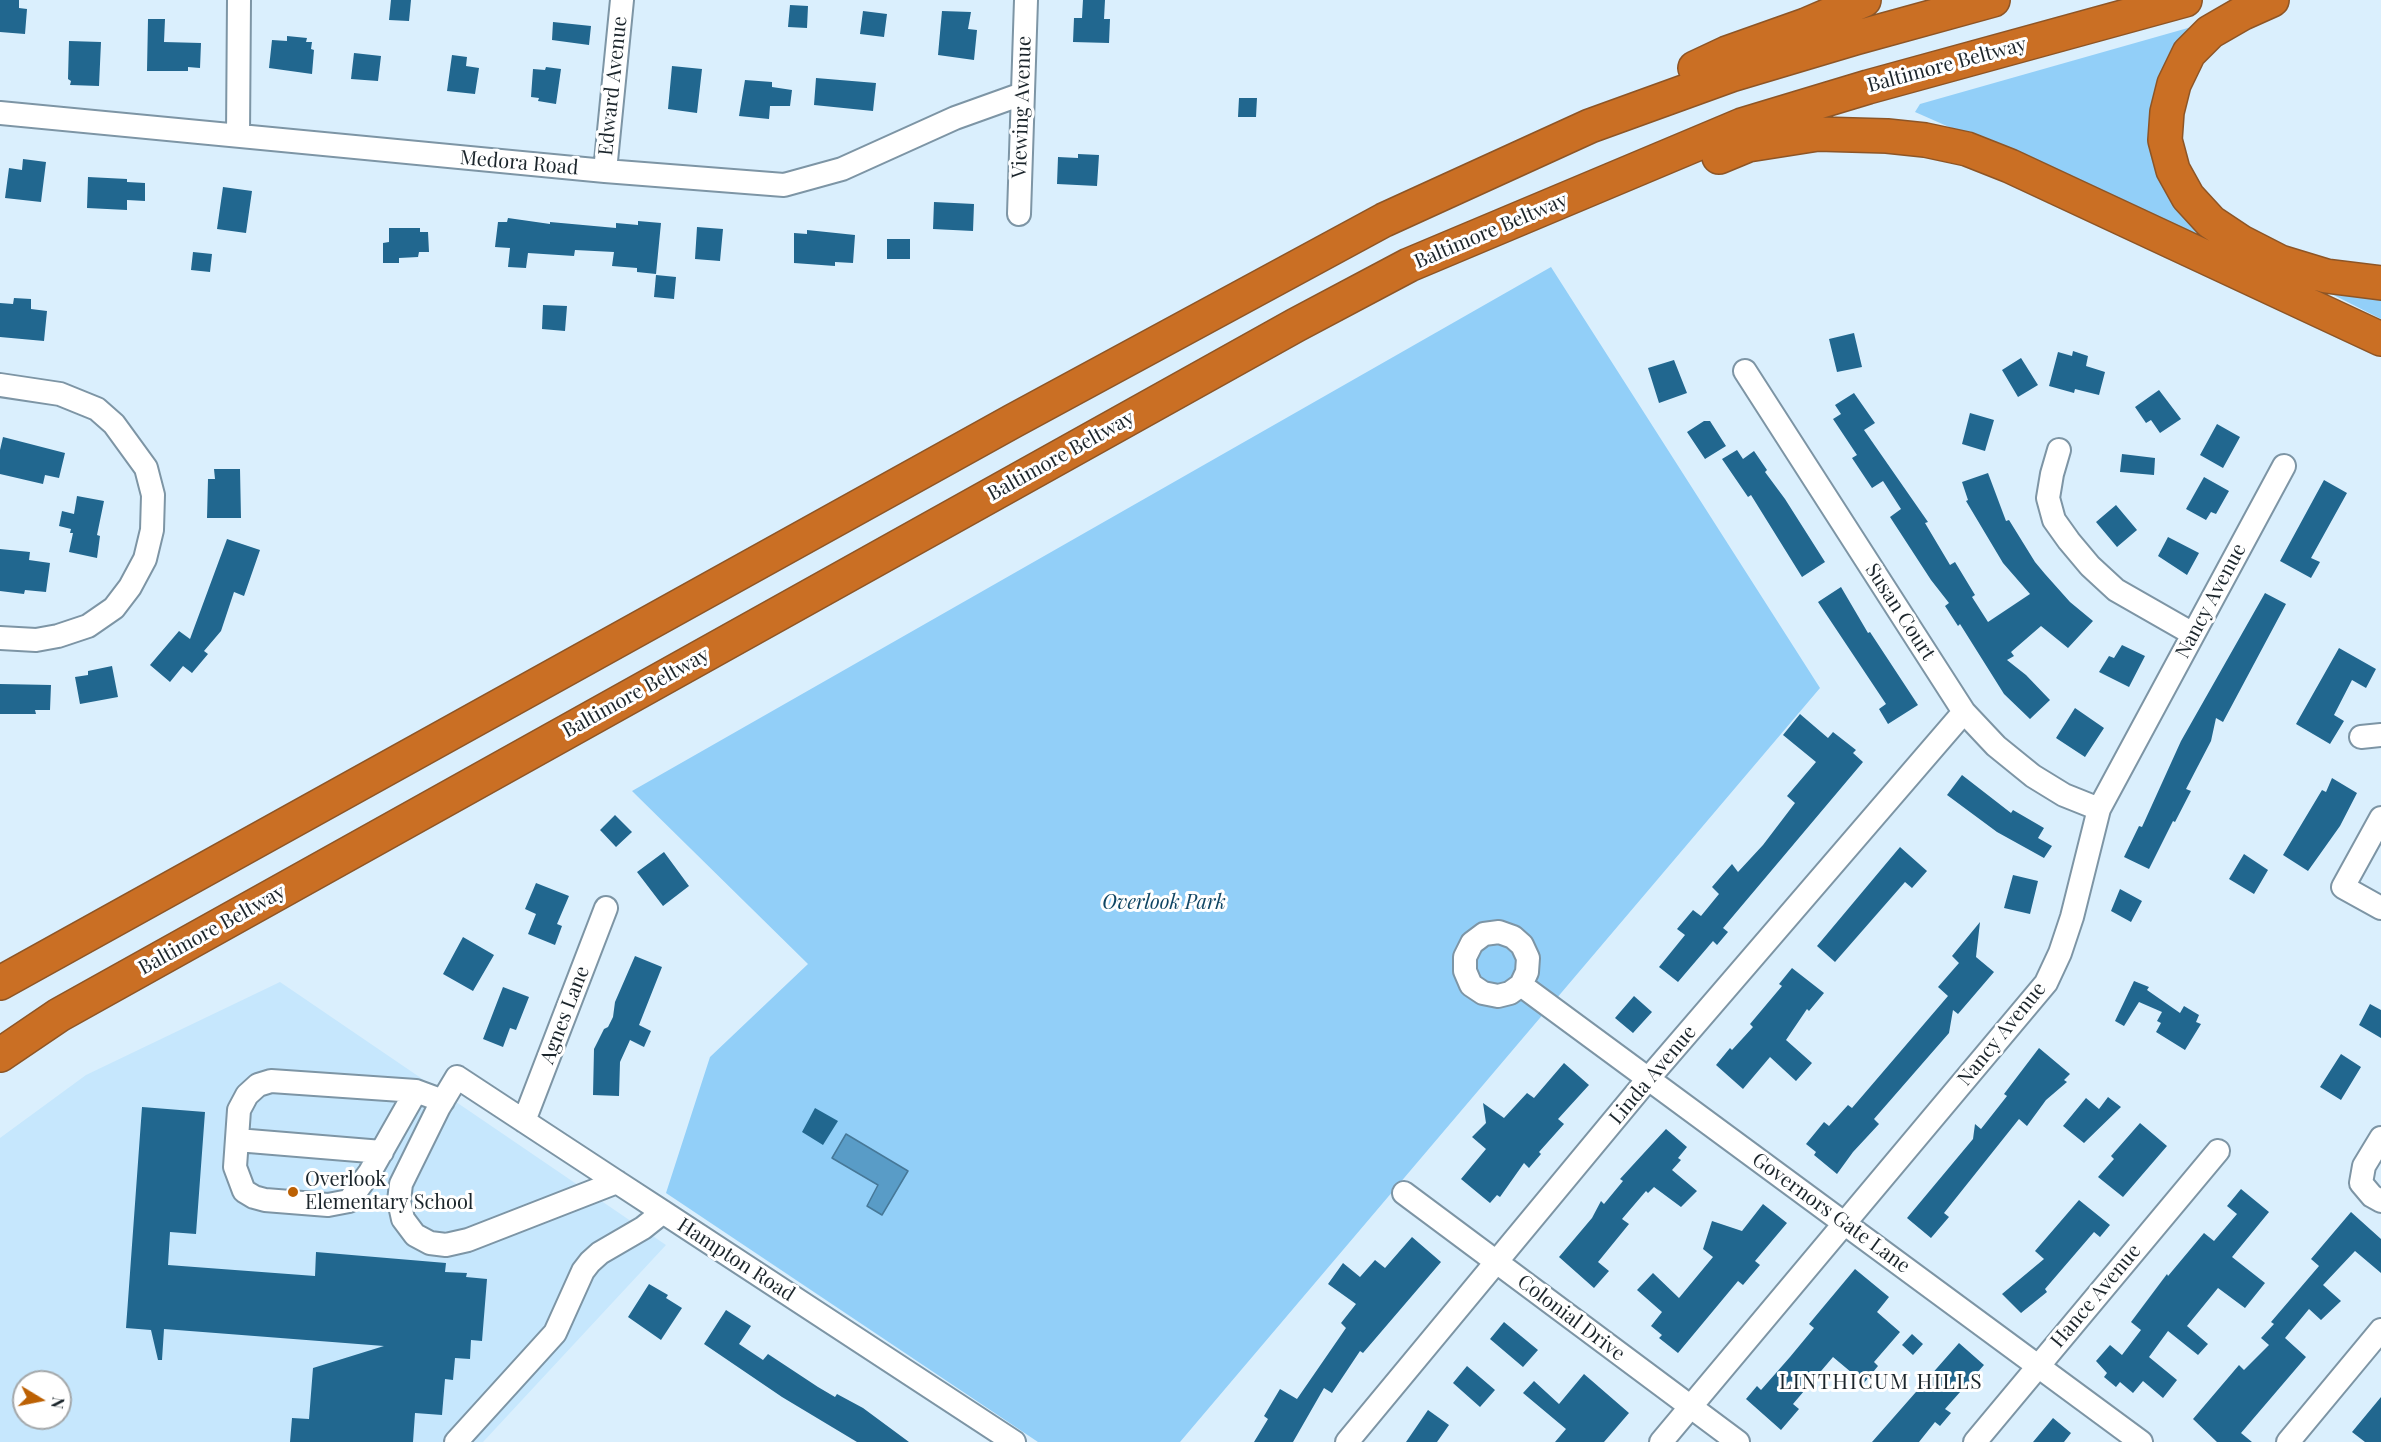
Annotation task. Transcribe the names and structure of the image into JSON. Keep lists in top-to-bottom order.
{
  "streets": {
    "highway": ["Baltimore Beltway"],
    "street": [
      "Edward Avenue",
      "Viewing Avenue",
      "Medora Road",
      "Nancy Avenue",
      "Susan Court",
      "Agnes Lane",
      "Linda Avenue",
      "Governors Gate Lane",
      "Hampton Road",
      "Hance Avenue",
      "Colonial Drive"
    ]
  },
  "crossings": [
    ["Edward Avenue", "Medora Road"],
    ["Viewing Avenue", "Medora Road"],
    ["Nancy Avenue", "Susan Court"],
    ["Nancy Avenue", "Governors Gate Lane"],
    ["Nancy Avenue", "Colonial Drive"],
    ["Susan Court", "Linda Avenue"],
    ["Agnes Lane", "Hampton Road"],
    ["Linda Avenue", "Governors Gate Lane"],
    ["Linda Avenue", "Colonial Drive"],
    ["Governors Gate Lane", "Hance Avenue"]
  ],
  "districts": ["LINTHICUM HILLS"],
  "parks": ["Overlook Park"],
  "places": ["Overlook Elementary School"],
  "north": "right"
}
